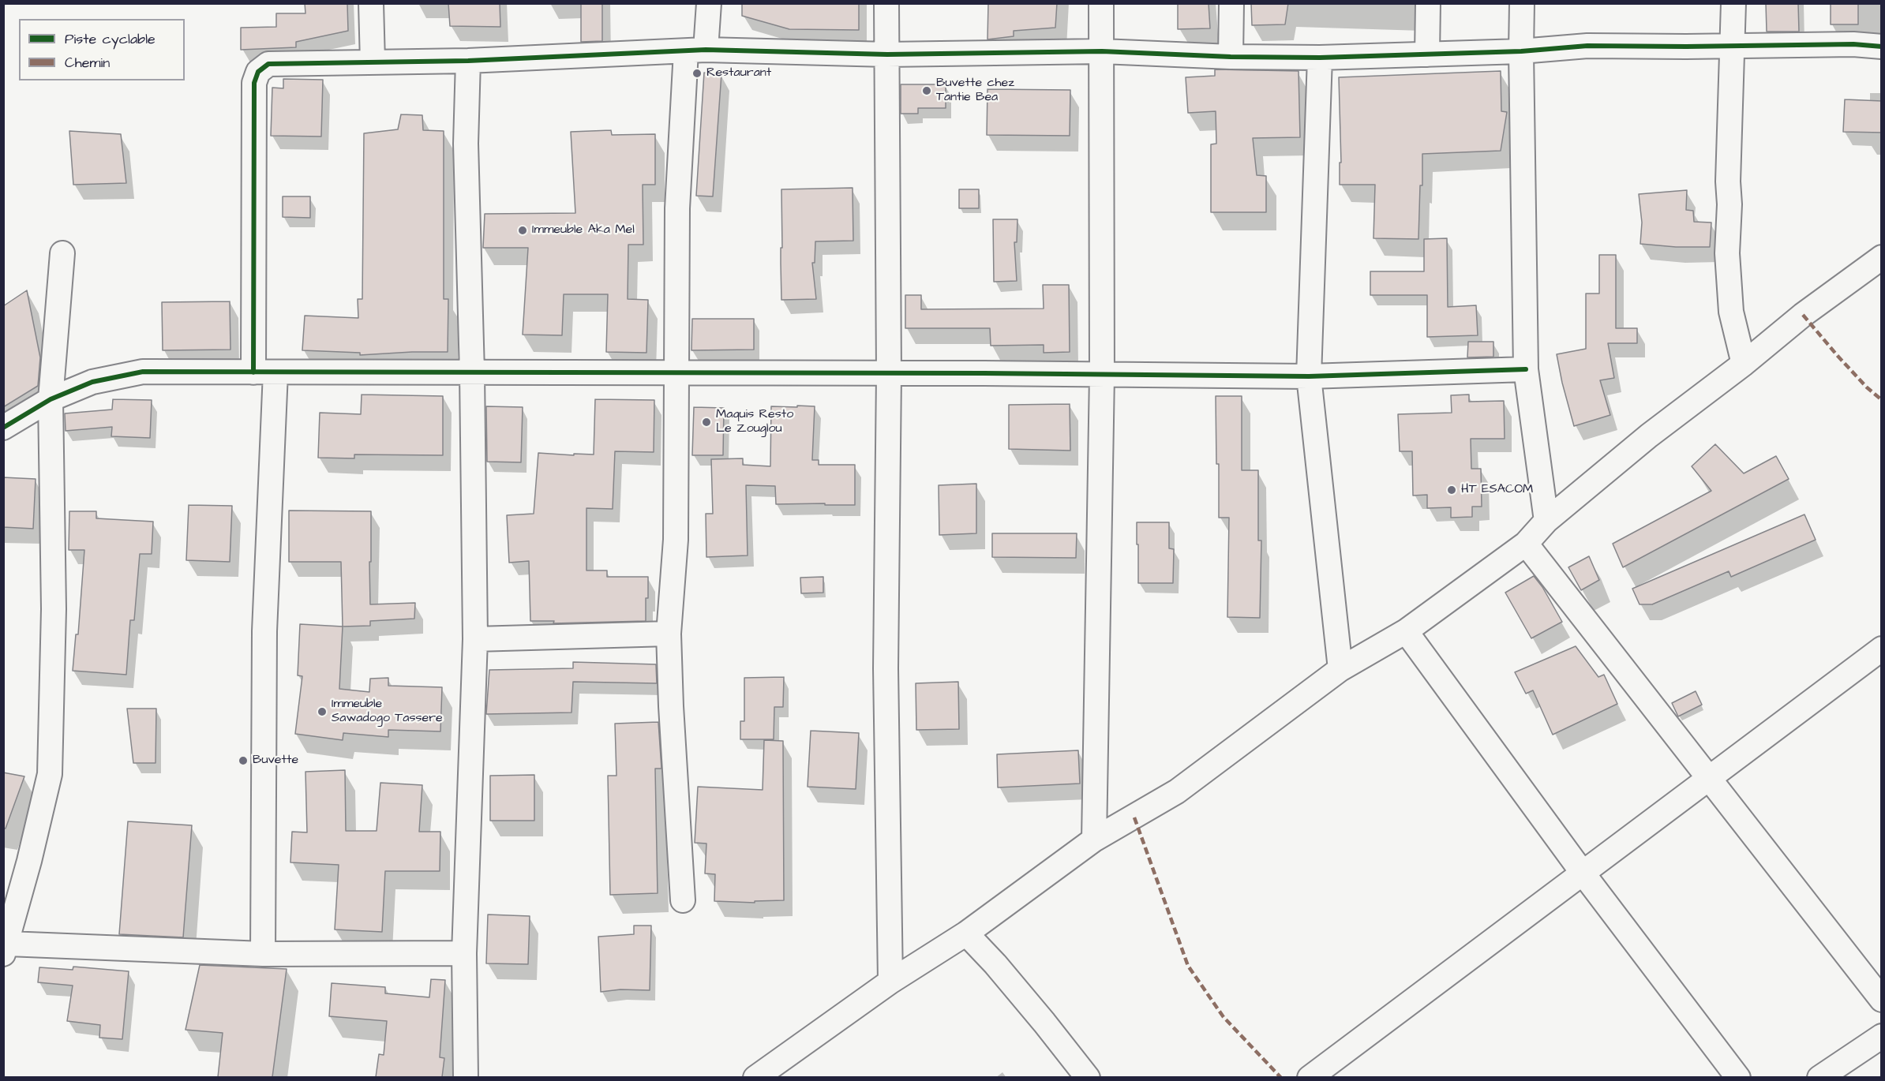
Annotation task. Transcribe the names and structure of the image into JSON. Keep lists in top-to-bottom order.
{
  "places": [
    "Restaurant",
    "Buvette chez Tantie Bea",
    "Immeuble Aka Mel",
    "Maquis Resto Le Zouglou",
    "HT ESACOM",
    "Immeuble Sawadogo Tassere",
    "Buvette"
  ],
  "legend": ["Piste cyclable", "Chemin"]
}
